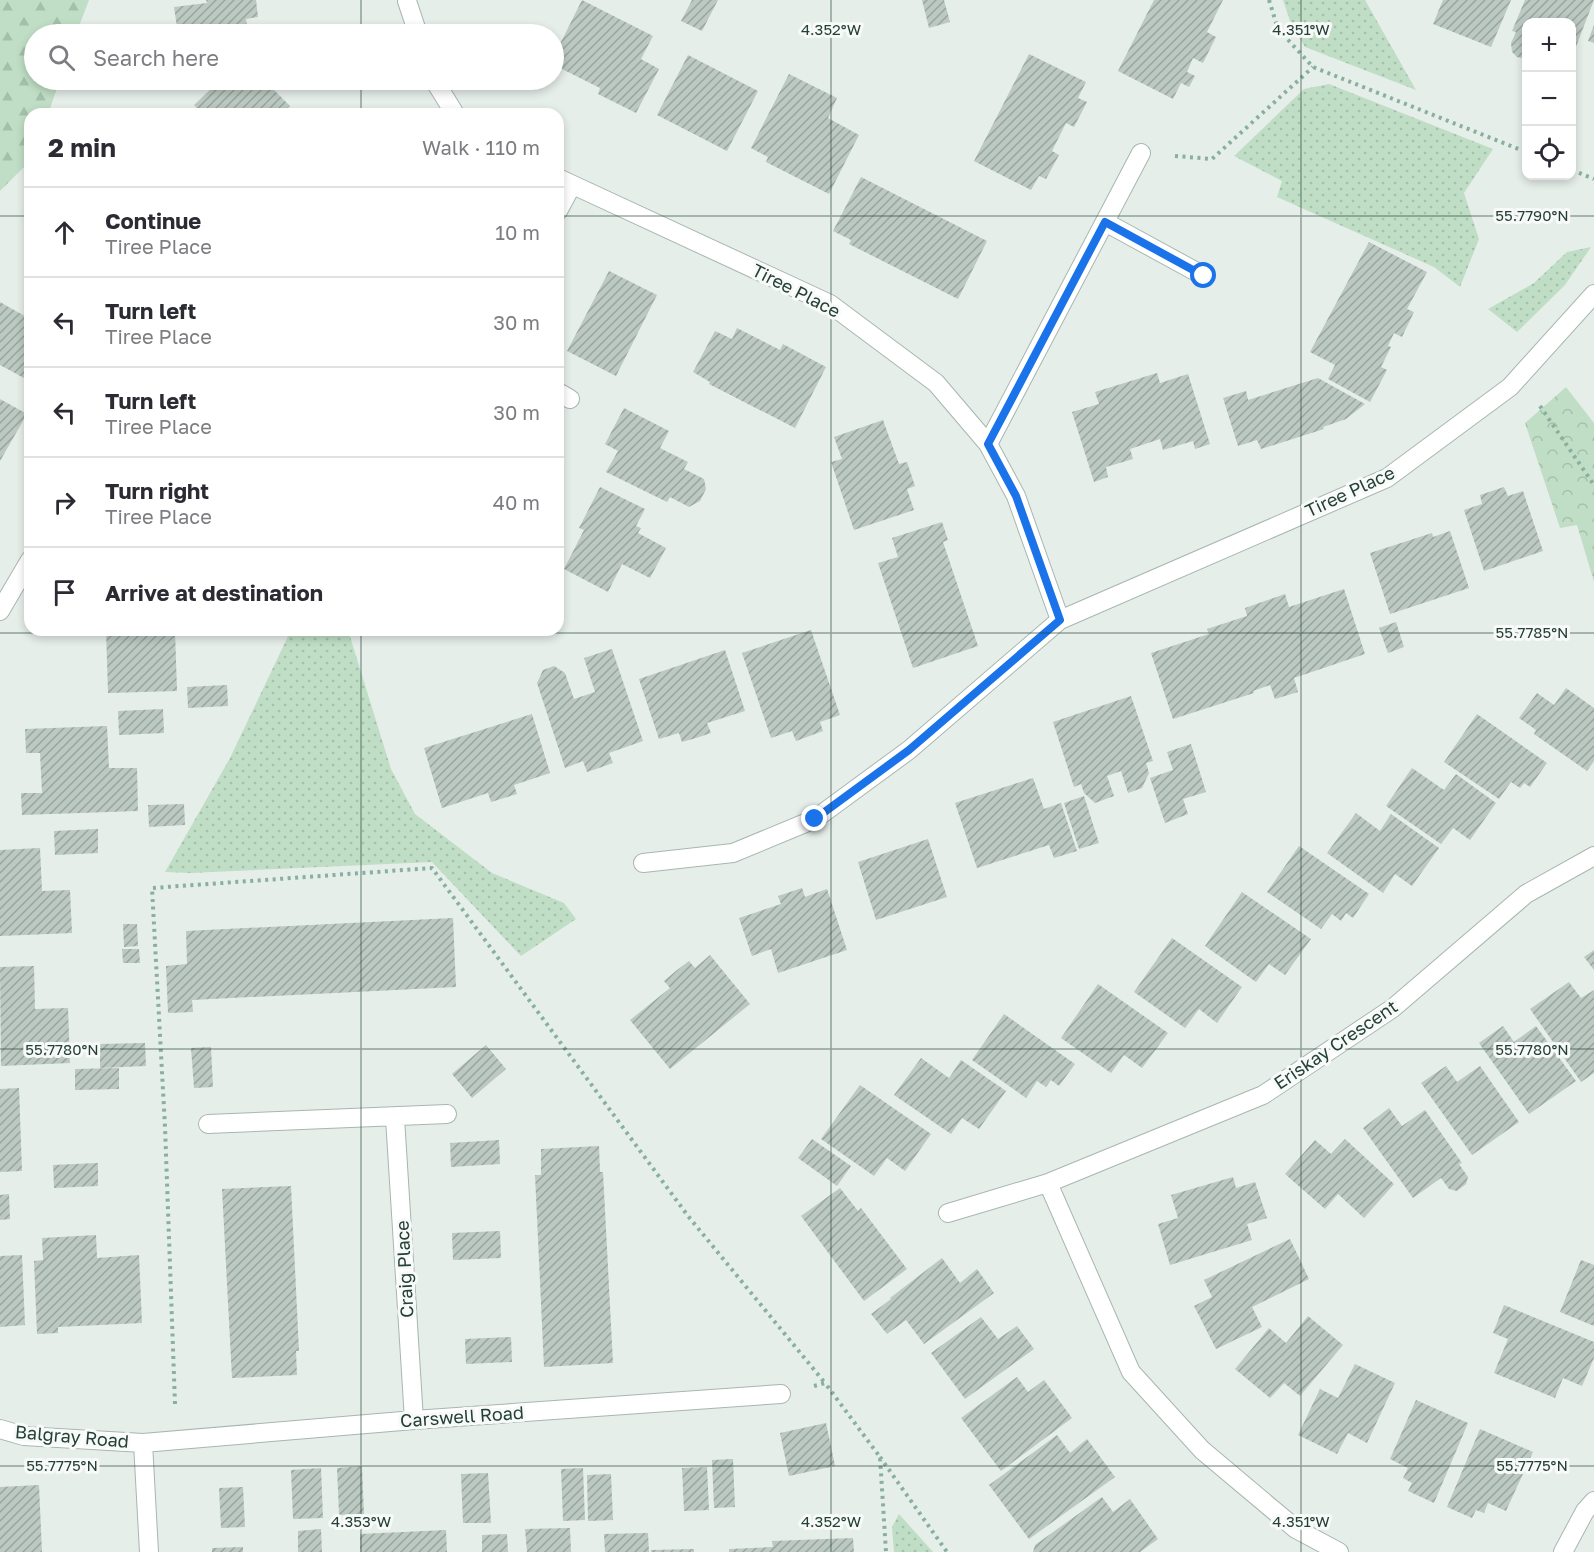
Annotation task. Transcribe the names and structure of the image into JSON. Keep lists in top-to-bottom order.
{
  "streets": {
    "street": [
      "Tiree Place",
      "Eriskay Crescent",
      "Craig Place",
      "Carswell Road",
      "Balgray Road"
    ]
  },
  "crossings": [
    ["Craig Place", "Carswell Road"],
    ["Carswell Road", "Balgray Road"]
  ],
  "page": {
    "map_buttons": ["+", "−"],
    "search": "Search here",
    "heading": ["2 min", "Walk · 110 m"],
    "list": [
      ["Continue", "Tiree Place", "10 m"],
      ["Turn left", "Tiree Place", "30 m"],
      ["Turn left", "Tiree Place", "30 m"],
      ["Turn right", "Tiree Place", "40 m"],
      "Arrive at destination"
    ]
  },
  "coordinates": [
    "4.352°W",
    "4.351°W",
    "55.7790°N",
    "55.7785°N",
    "55.7780°N",
    "55.7775°N",
    "4.353°W"
  ]
}
